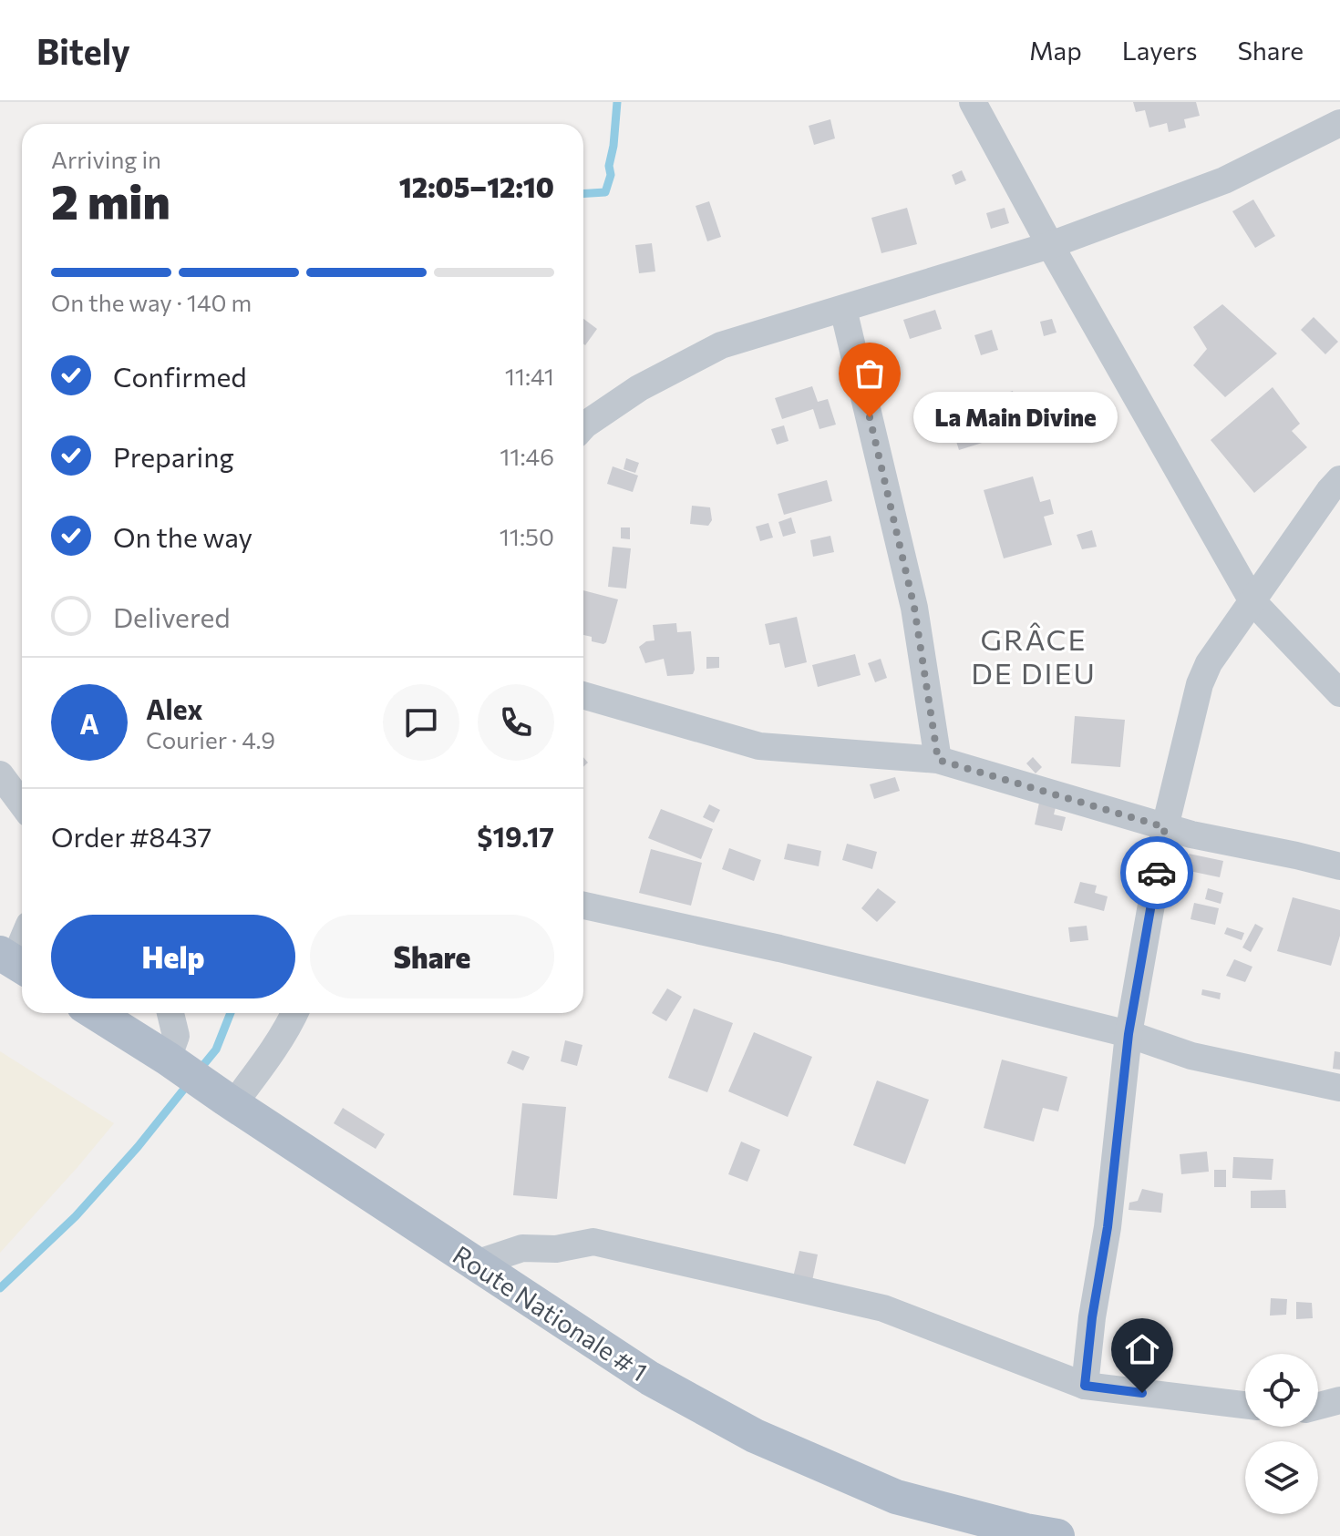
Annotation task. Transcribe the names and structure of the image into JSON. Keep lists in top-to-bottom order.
{
  "streets": {
    "main road": ["Route Nationale # 1"]
  },
  "districts": ["GRÂCE DE DIEU"],
  "places": ["La Main Divine"],
  "page": {
    "header": "Bitely",
    "nav": ["Map", "Layers", "Share"],
    "heading": ["2 min", "Arriving in", "12:05–12:10"],
    "panel": [
      "Alex",
      "Courier · 4.9",
      "Order #8437",
      "$19.17"
    ],
    "bar": "On the way · 140 m",
    "list": [
      ["Confirmed", "11:41"],
      ["Preparing", "11:46"],
      ["On the way", "11:50"],
      "Delivered"
    ],
    "bubble": "La Main Divine",
    "round": "A",
    "buttons": ["Help", "Share"]
  }
}
